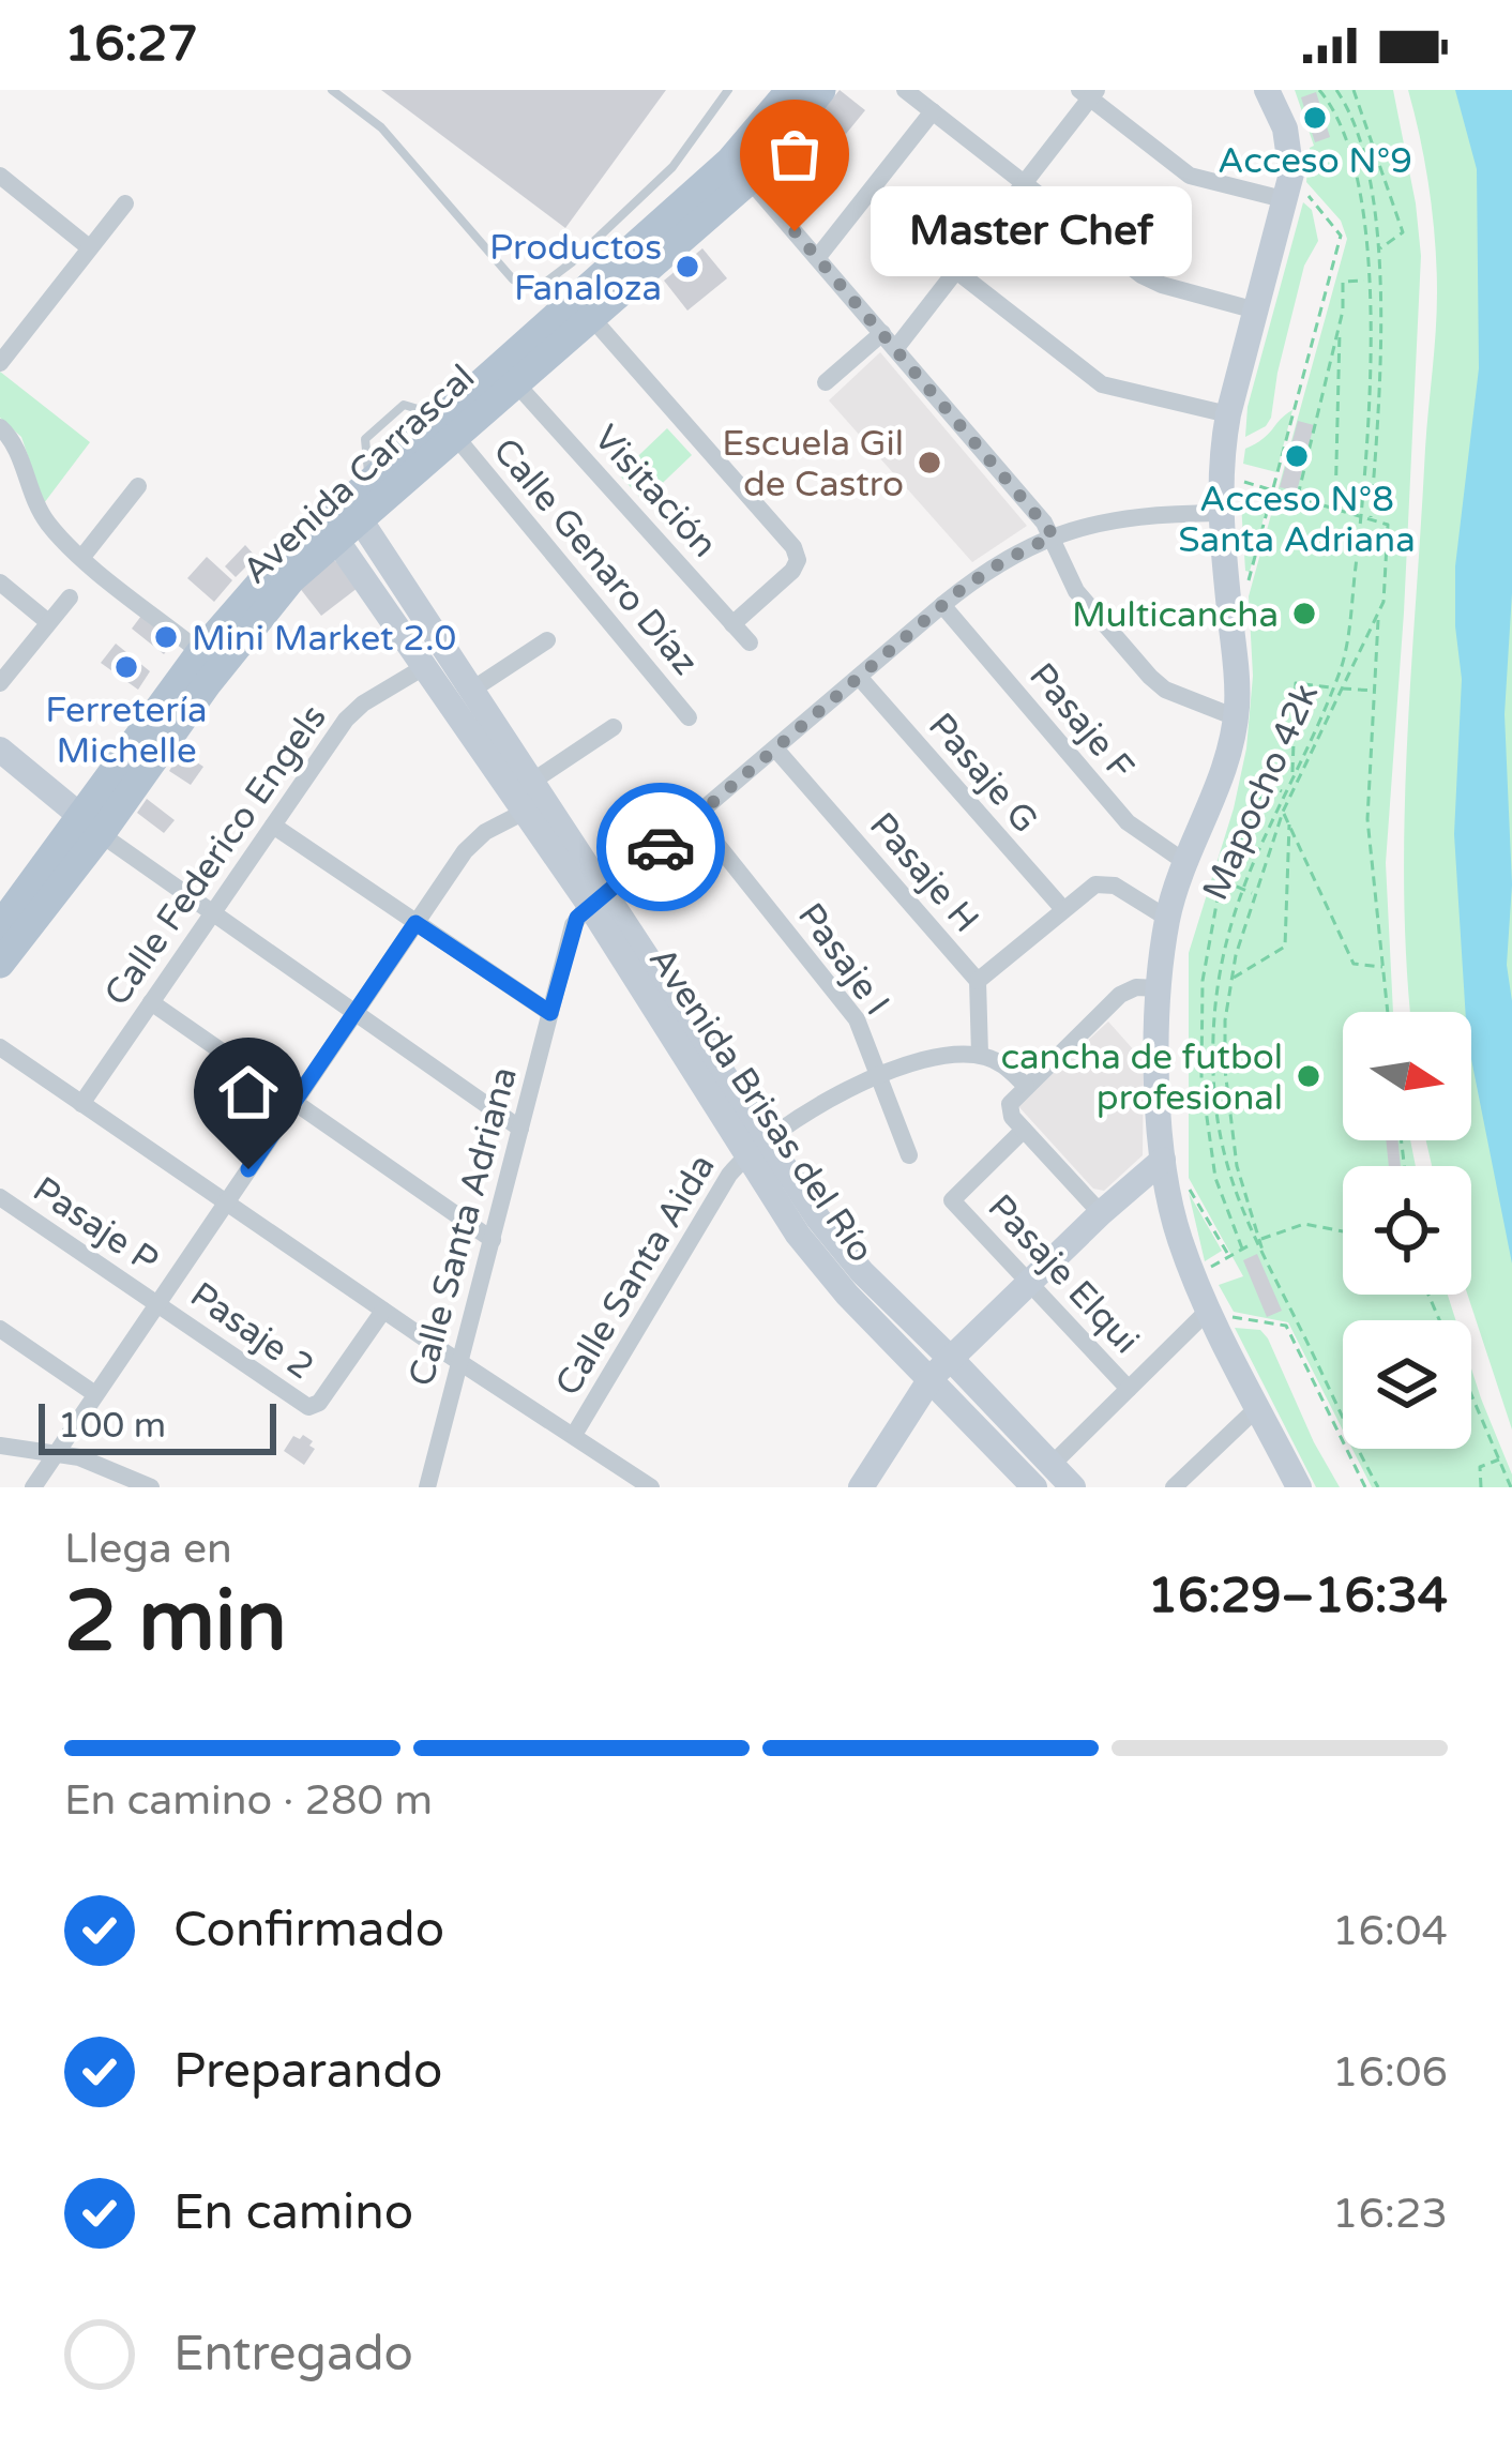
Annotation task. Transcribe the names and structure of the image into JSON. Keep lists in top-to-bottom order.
{
  "streets": {
    "main road": ["Avenida Carrascal"],
    "street": [
      "Visitación",
      "Calle Genaro Díaz",
      "Pasaje F",
      "Pasaje G",
      "Calle Federico Engels",
      "Pasaje H",
      "Pasaje I",
      "Avenida Brisas del Río",
      "Pasaje P",
      "Calle Santa Adriana",
      "Pasaje Elqui",
      "Calle Santa Aida",
      "Pasaje 2"
    ],
    "path": ["Mapocho 42k"]
  },
  "crossings": [
    ["Avenida Carrascal", "Visitación"],
    ["Avenida Carrascal", "Calle Genaro Díaz"],
    ["Avenida Carrascal", "Avenida Brisas del Río"],
    ["Pasaje F", "Calle Santa Adriana"],
    ["Pasaje G", "Calle Santa Adriana"],
    ["Calle Federico Engels", "Avenida Brisas del Río"],
    ["Pasaje H", "Calle Santa Adriana"],
    ["Pasaje H", "Calle Santa Aida"],
    ["Pasaje I", "Calle Santa Adriana"],
    ["Pasaje I", "Calle Santa Aida"],
    ["Avenida Brisas del Río", "Calle Santa Adriana"],
    ["Avenida Brisas del Río", "Calle Santa Aida"],
    ["Pasaje P", "Pasaje 2"]
  ],
  "places": [
    "Acceso N°9",
    "Master Chef",
    "Productos Fanaloza",
    "Acceso N°8 Santa Adriana",
    "Escuela Gil de Castro",
    "Multicancha",
    "Mini Market 2.0",
    "Ferretería Michelle",
    "cancha de futbol profesional"
  ],
  "scale_bar": "100 m",
  "north": "right",
  "page": {
    "status": "16:27",
    "bubble": "Master Chef",
    "scale": "100 m",
    "heading": ["2 min", "Llega en", "16:29–16:34"],
    "bar": "En camino · 280 m",
    "list": [
      ["Confirmado", "16:04"],
      ["Preparando", "16:06"],
      ["En camino", "16:23"],
      "Entregado"
    ]
  }
}
